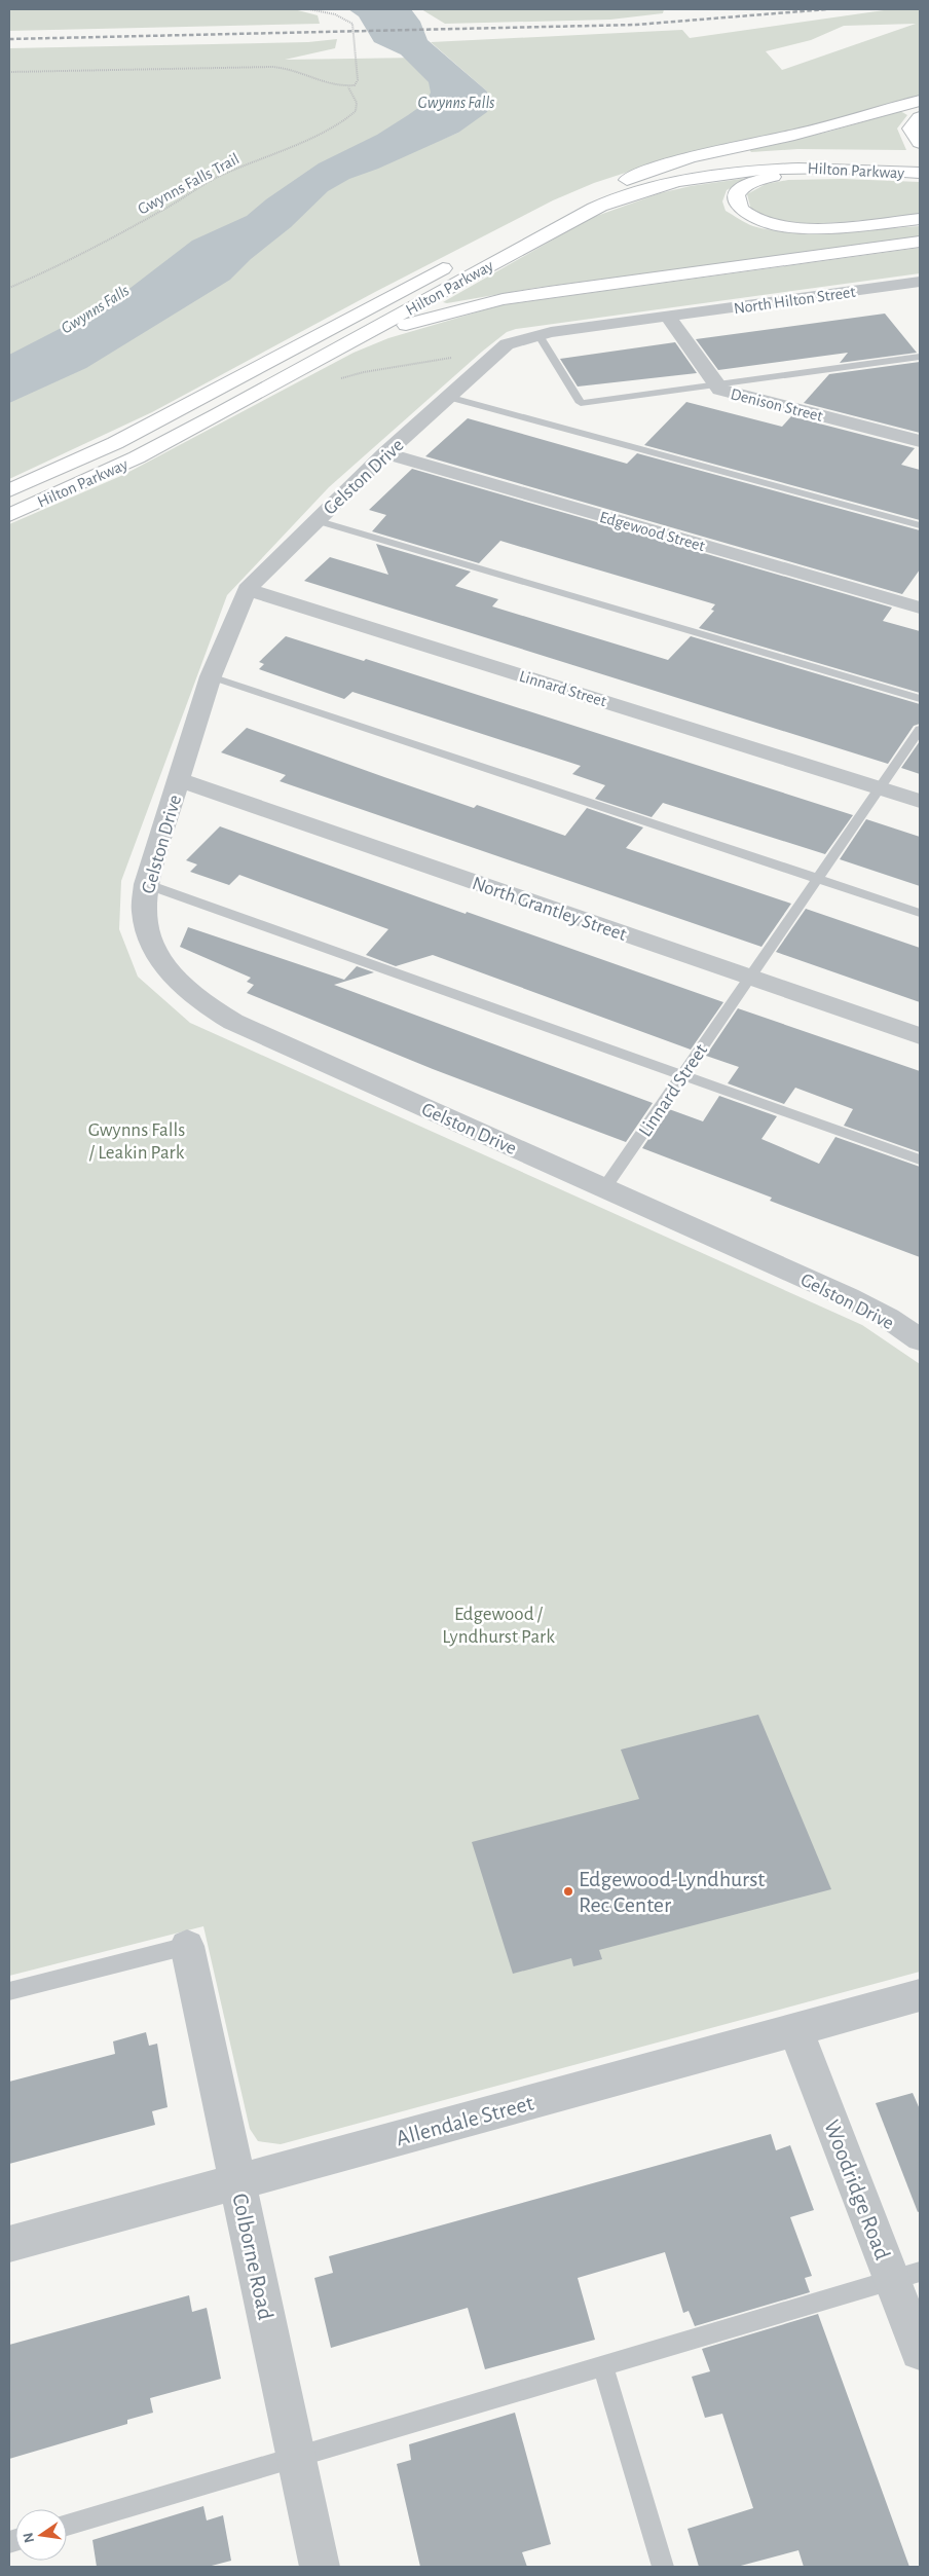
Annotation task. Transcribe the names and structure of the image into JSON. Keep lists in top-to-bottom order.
{
  "streets": {
    "main road": ["Hilton Parkway"],
    "street": [
      "North Hilton Street",
      "Denison Street",
      "Gelston Drive",
      "Edgewood Street",
      "Linnard Street",
      "North Grantley Street",
      "Allendale Street",
      "Woodridge Road",
      "Colborne Road"
    ],
    "path": ["Gwynns Falls Trail"]
  },
  "crossings": [
    ["North Hilton Street", "Denison Street"],
    ["North Hilton Street", "Gelston Drive"],
    ["Denison Street", "Gelston Drive"],
    ["Gelston Drive", "Edgewood Street"],
    ["Gelston Drive", "Linnard Street"],
    ["Gelston Drive", "North Grantley Street"],
    ["Linnard Street", "North Grantley Street"],
    ["Allendale Street", "Woodridge Road"],
    ["Allendale Street", "Colborne Road"]
  ],
  "water": ["Gwynns Falls"],
  "parks": ["Gwynns Falls / Leakin Park", "Edgewood / Lyndhurst Park"],
  "places": ["Edgewood-Lyndhurst Rec Center"],
  "north": "left"
}
